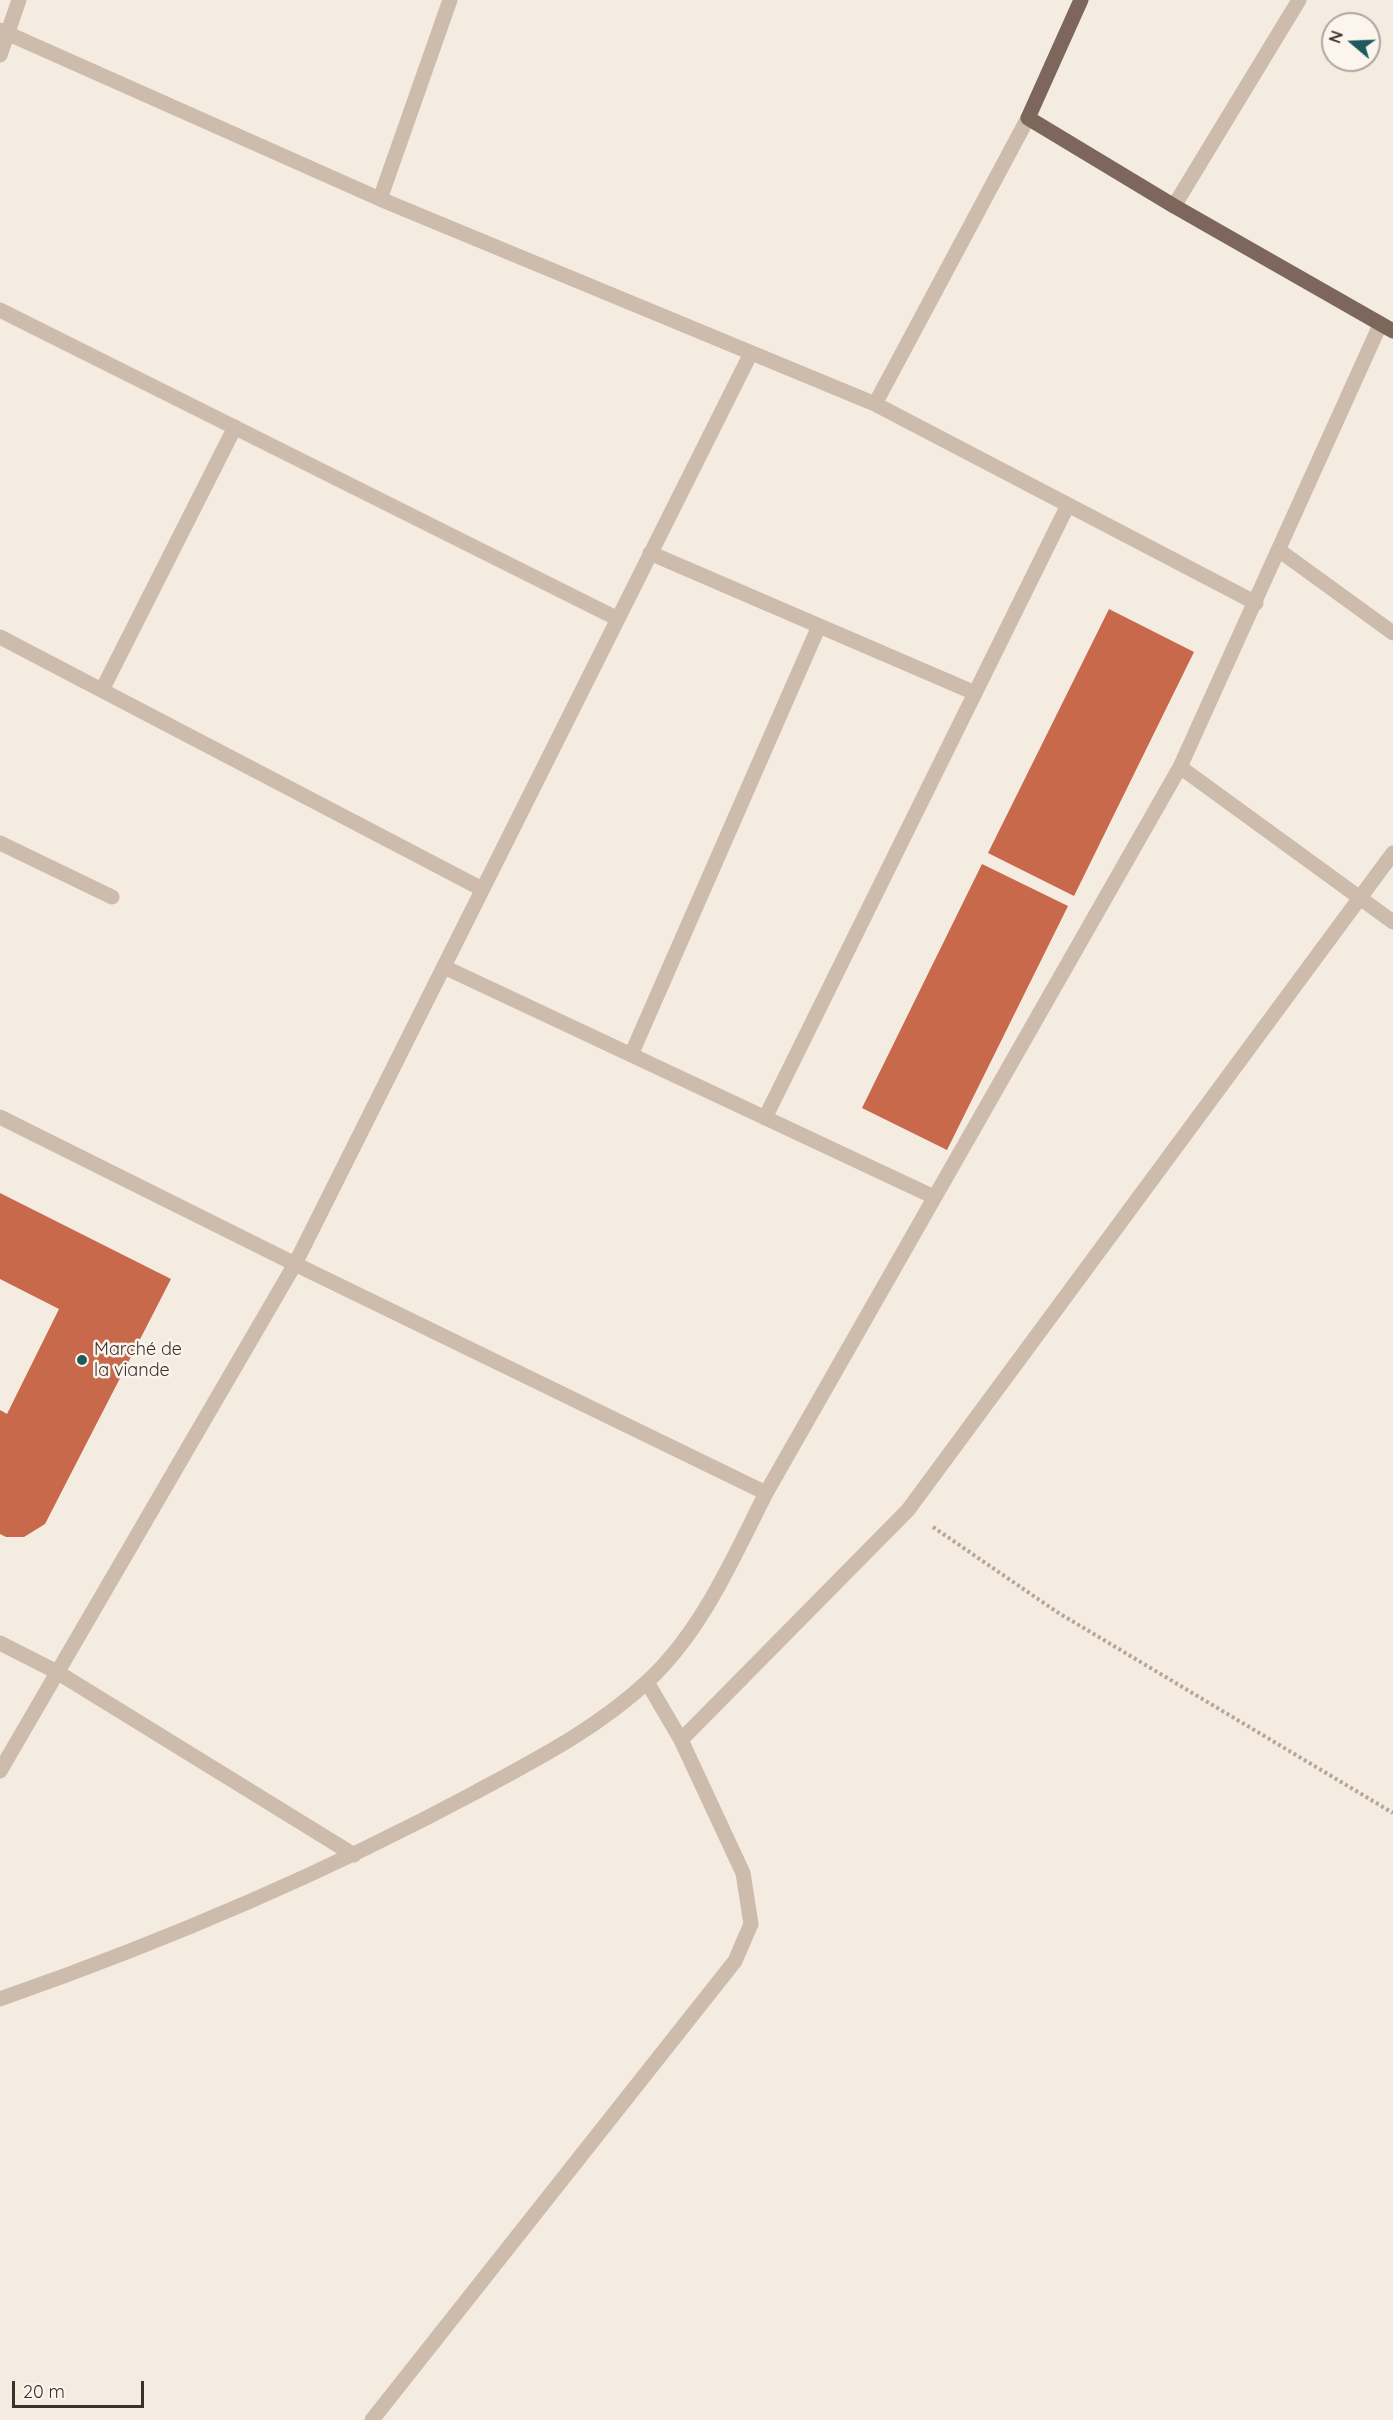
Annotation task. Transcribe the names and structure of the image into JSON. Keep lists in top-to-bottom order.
{
  "places": ["Marché de la viande"],
  "scale_bar": "20 m",
  "north": "left"
}
